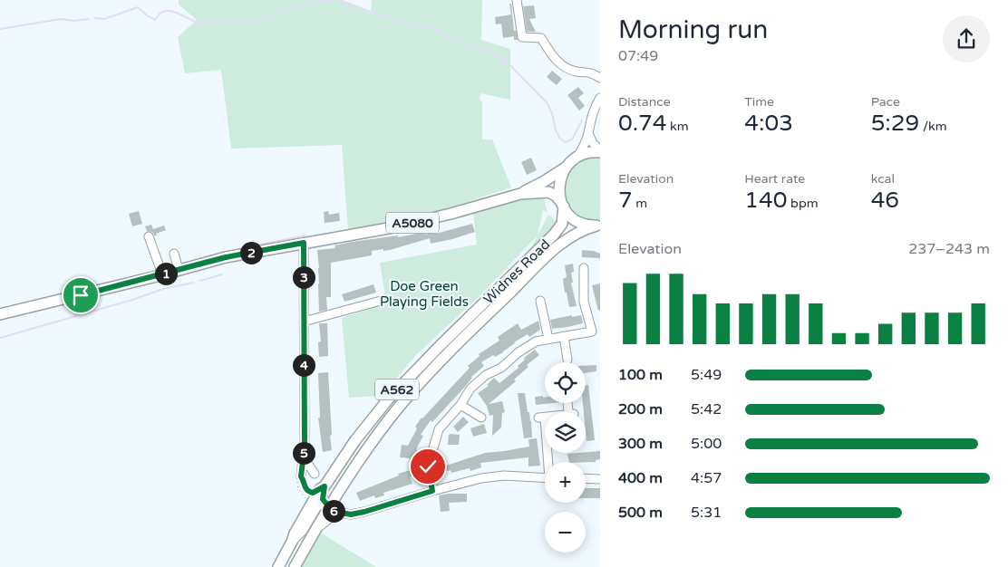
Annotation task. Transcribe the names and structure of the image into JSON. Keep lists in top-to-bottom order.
{
  "streets": {
    "main road": ["A5080", "Widnes Road", "A562"]
  },
  "crossings": [
    ["A5080", "Widnes Road"],
    ["A5080", "A562"],
    ["Widnes Road", "A562"]
  ],
  "parks": ["Doe Green Playing Fields"],
  "page": {
    "heading": ["Morning run", "07:49"],
    "stats": [
      ["Distance", "0.74 km"],
      ["Time", "4:03"],
      ["Pace", "5:29 /km"],
      ["Elevation", "7 m"],
      ["Heart rate", "140 bpm"],
      ["kcal", "46"]
    ],
    "chart": ["Elevation", "237–243 m"],
    "pins": [
      "2",
      "1",
      "3",
      "4",
      "5",
      "6"
    ],
    "list": [
      {
        "name": "100 m",
        "note": "5:49"
      },
      {
        "name": "200 m",
        "note": "5:42"
      },
      {
        "name": "300 m",
        "note": "5:00"
      },
      {
        "name": "400 m",
        "note": "4:57"
      },
      {
        "name": "500 m",
        "note": "5:31"
      }
    ],
    "map_buttons": ["+", "−"]
  }
}
